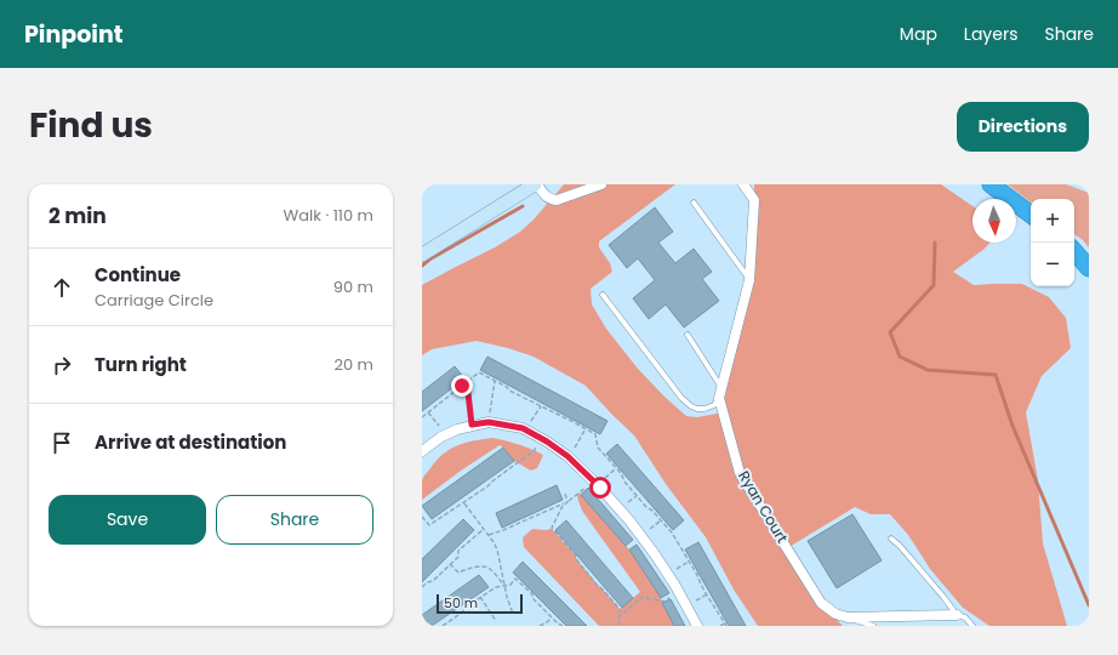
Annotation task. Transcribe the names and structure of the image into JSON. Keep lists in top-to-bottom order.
{
  "streets": {
    "street": ["Ryan Court"]
  },
  "scale_bar": "50 m",
  "north": "bottom",
  "page": {
    "header": "Pinpoint",
    "nav": ["Map", "Layers", "Share"],
    "title": "Find us",
    "buttons": [
      "Directions",
      ["Save", "Share"]
    ],
    "heading": ["2 min", "Walk · 110 m"],
    "map_buttons": ["+", "−"],
    "list": [
      ["Continue", "Carriage Circle", "90 m"],
      ["Turn right", "20 m"],
      "Arrive at destination"
    ],
    "scale": "50 m"
  }
}
